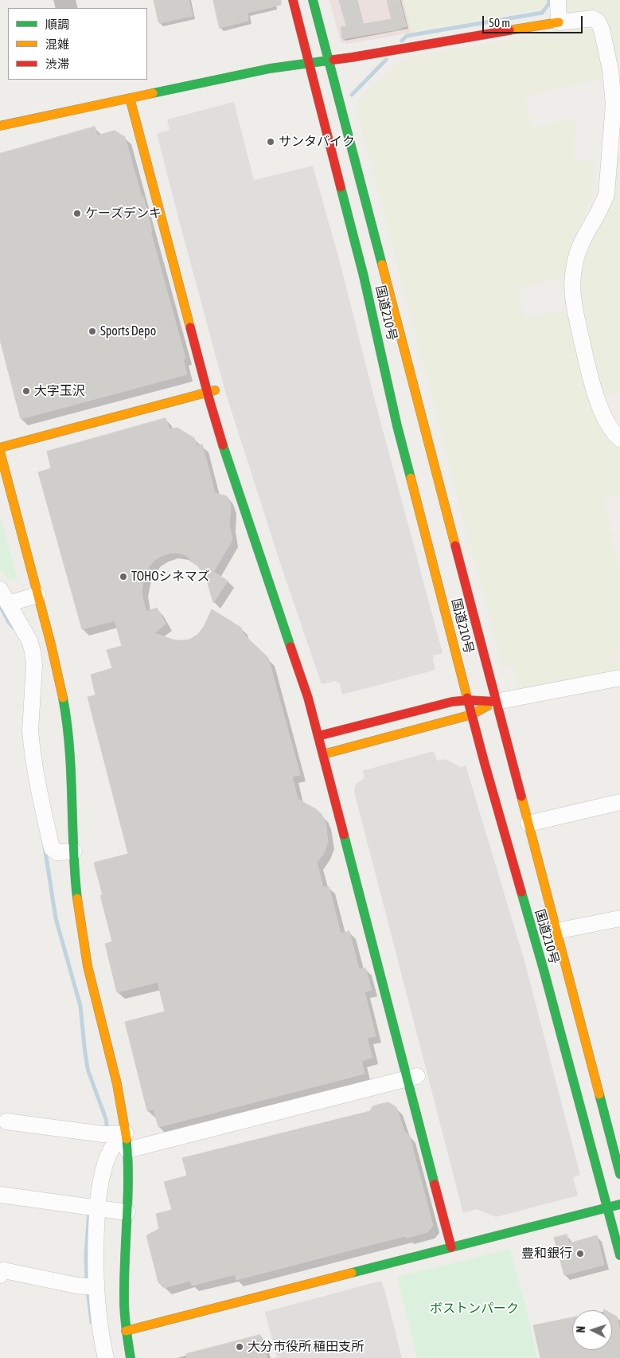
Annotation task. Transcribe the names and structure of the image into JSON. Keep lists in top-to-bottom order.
{
  "streets": {
    "main road": ["国道210号"]
  },
  "parks": ["ボストンパーク"],
  "places": [
    "サンタバイク",
    "ケーズデンキ",
    "Sports Depo",
    "大字玉沢",
    "TOHOシネマズ",
    "豊和銀行",
    "大分市役所 稙田支所"
  ],
  "legend": ["順調", "混雑", "渋滞"],
  "scale_bar": "50 m",
  "north": "left"
}
